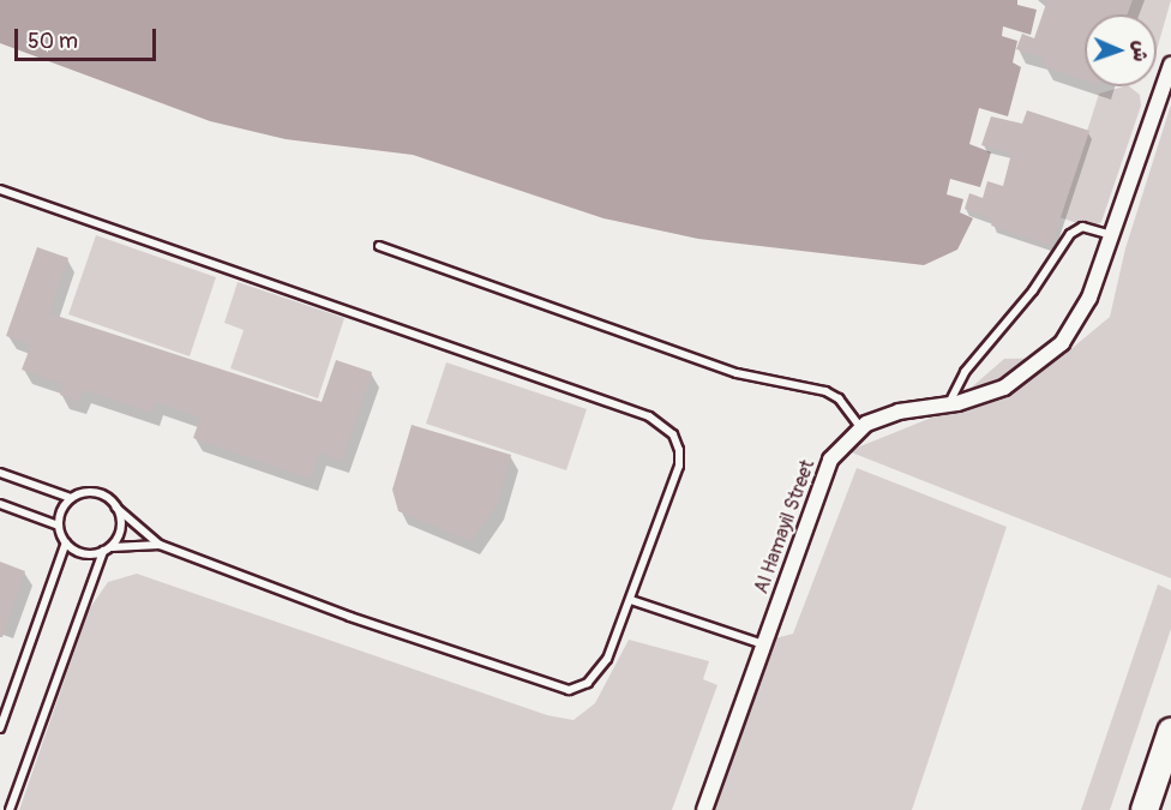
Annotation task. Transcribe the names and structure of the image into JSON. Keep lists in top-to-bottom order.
{
  "streets": {
    "street": ["Al Hamayil Street"]
  },
  "scale_bar": "50 m",
  "north": "right"
}
